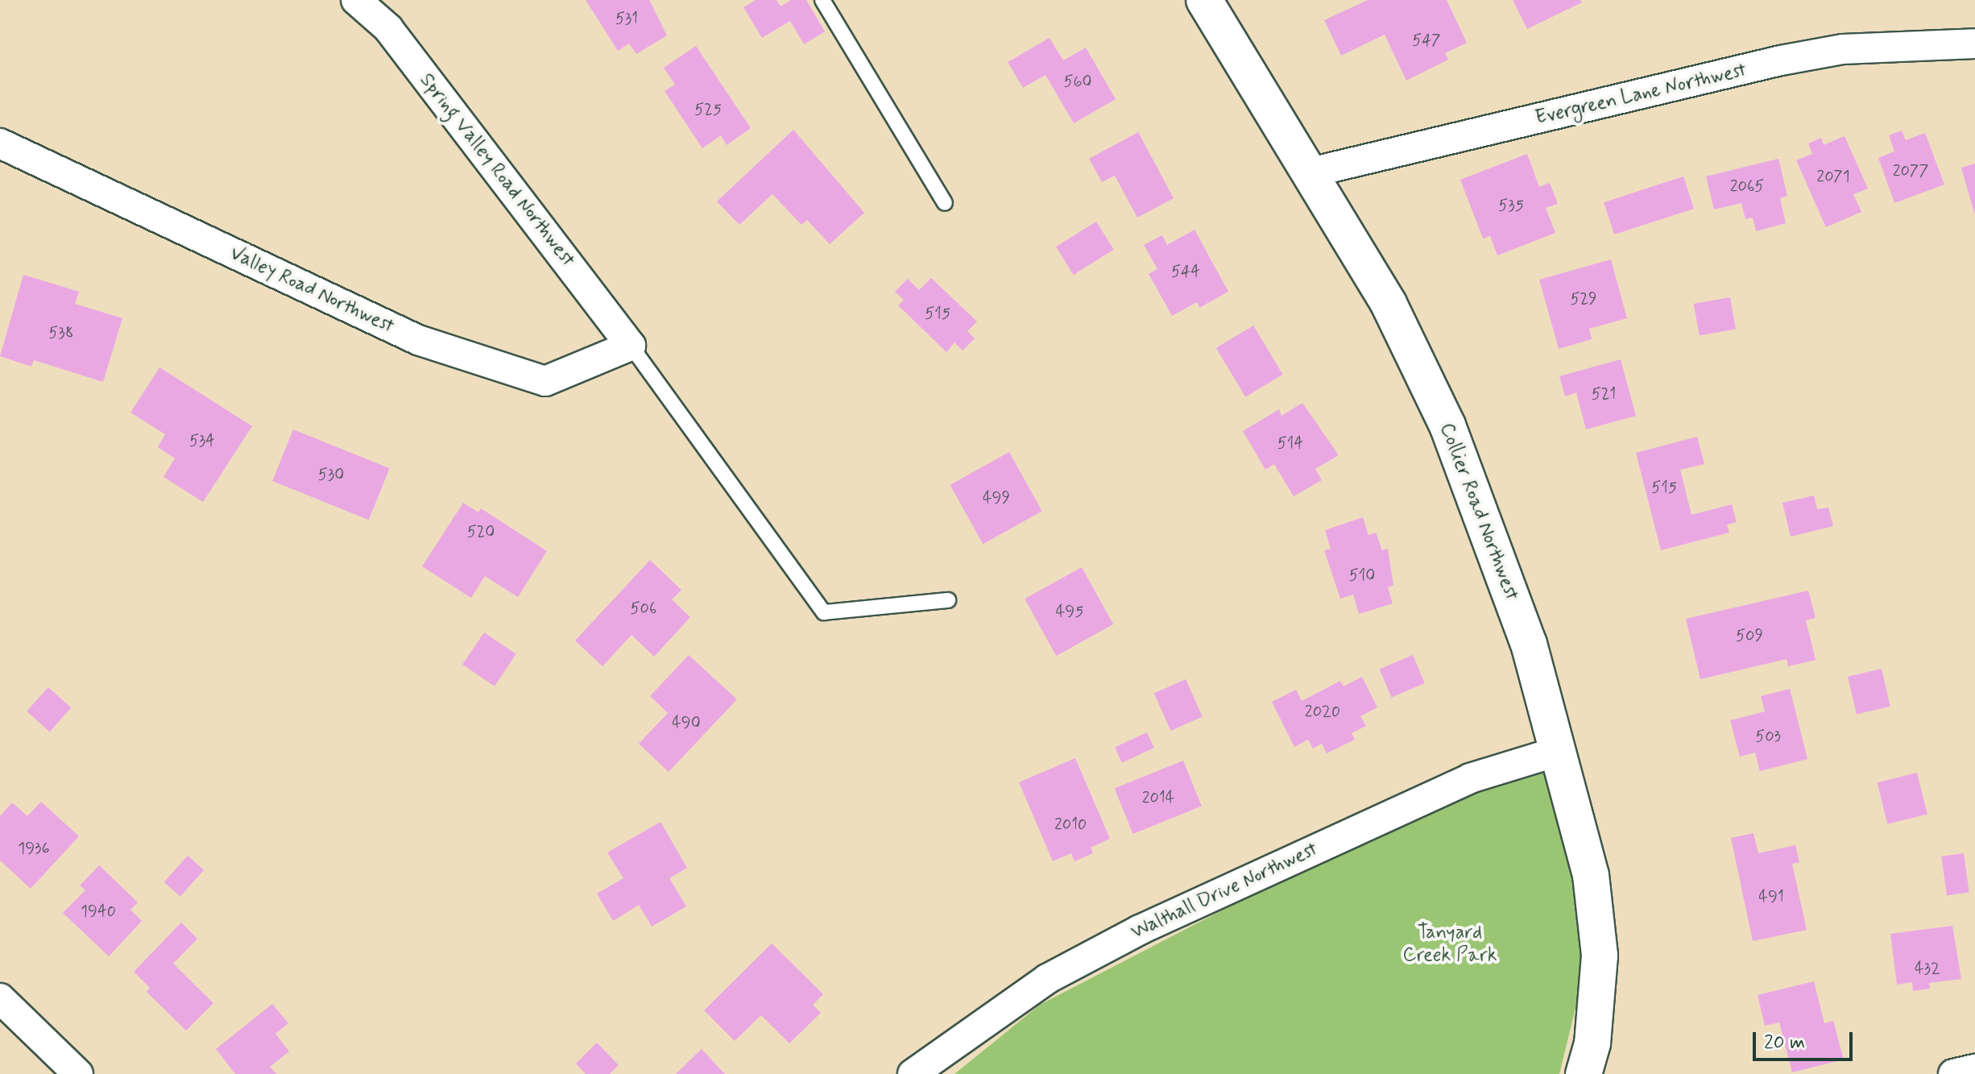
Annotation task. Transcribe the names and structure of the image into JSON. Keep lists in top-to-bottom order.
{
  "streets": {
    "street": [
      "Evergreen Lane Northwest",
      "Spring Valley Road Northwest",
      "Valley Road Northwest",
      "Collier Road Northwest",
      "Walthall Drive Northwest"
    ]
  },
  "crossings": [
    ["Evergreen Lane Northwest", "Collier Road Northwest"],
    ["Spring Valley Road Northwest", "Valley Road Northwest"],
    ["Collier Road Northwest", "Walthall Drive Northwest"]
  ],
  "parks": ["Tanyard Creek Park"],
  "house_numbers": [
    "531",
    "547",
    "560",
    "525",
    "2077",
    "2071",
    "2065",
    "535",
    "544",
    "529",
    "515",
    "538",
    "521",
    "534",
    "514",
    "530",
    "515",
    "499",
    "520",
    "510",
    "506",
    "495",
    "509",
    "2020",
    "490",
    "503",
    "2014",
    "2010",
    "1936",
    "491",
    "1940",
    "432"
  ],
  "scale_bar": "20 m"
}
